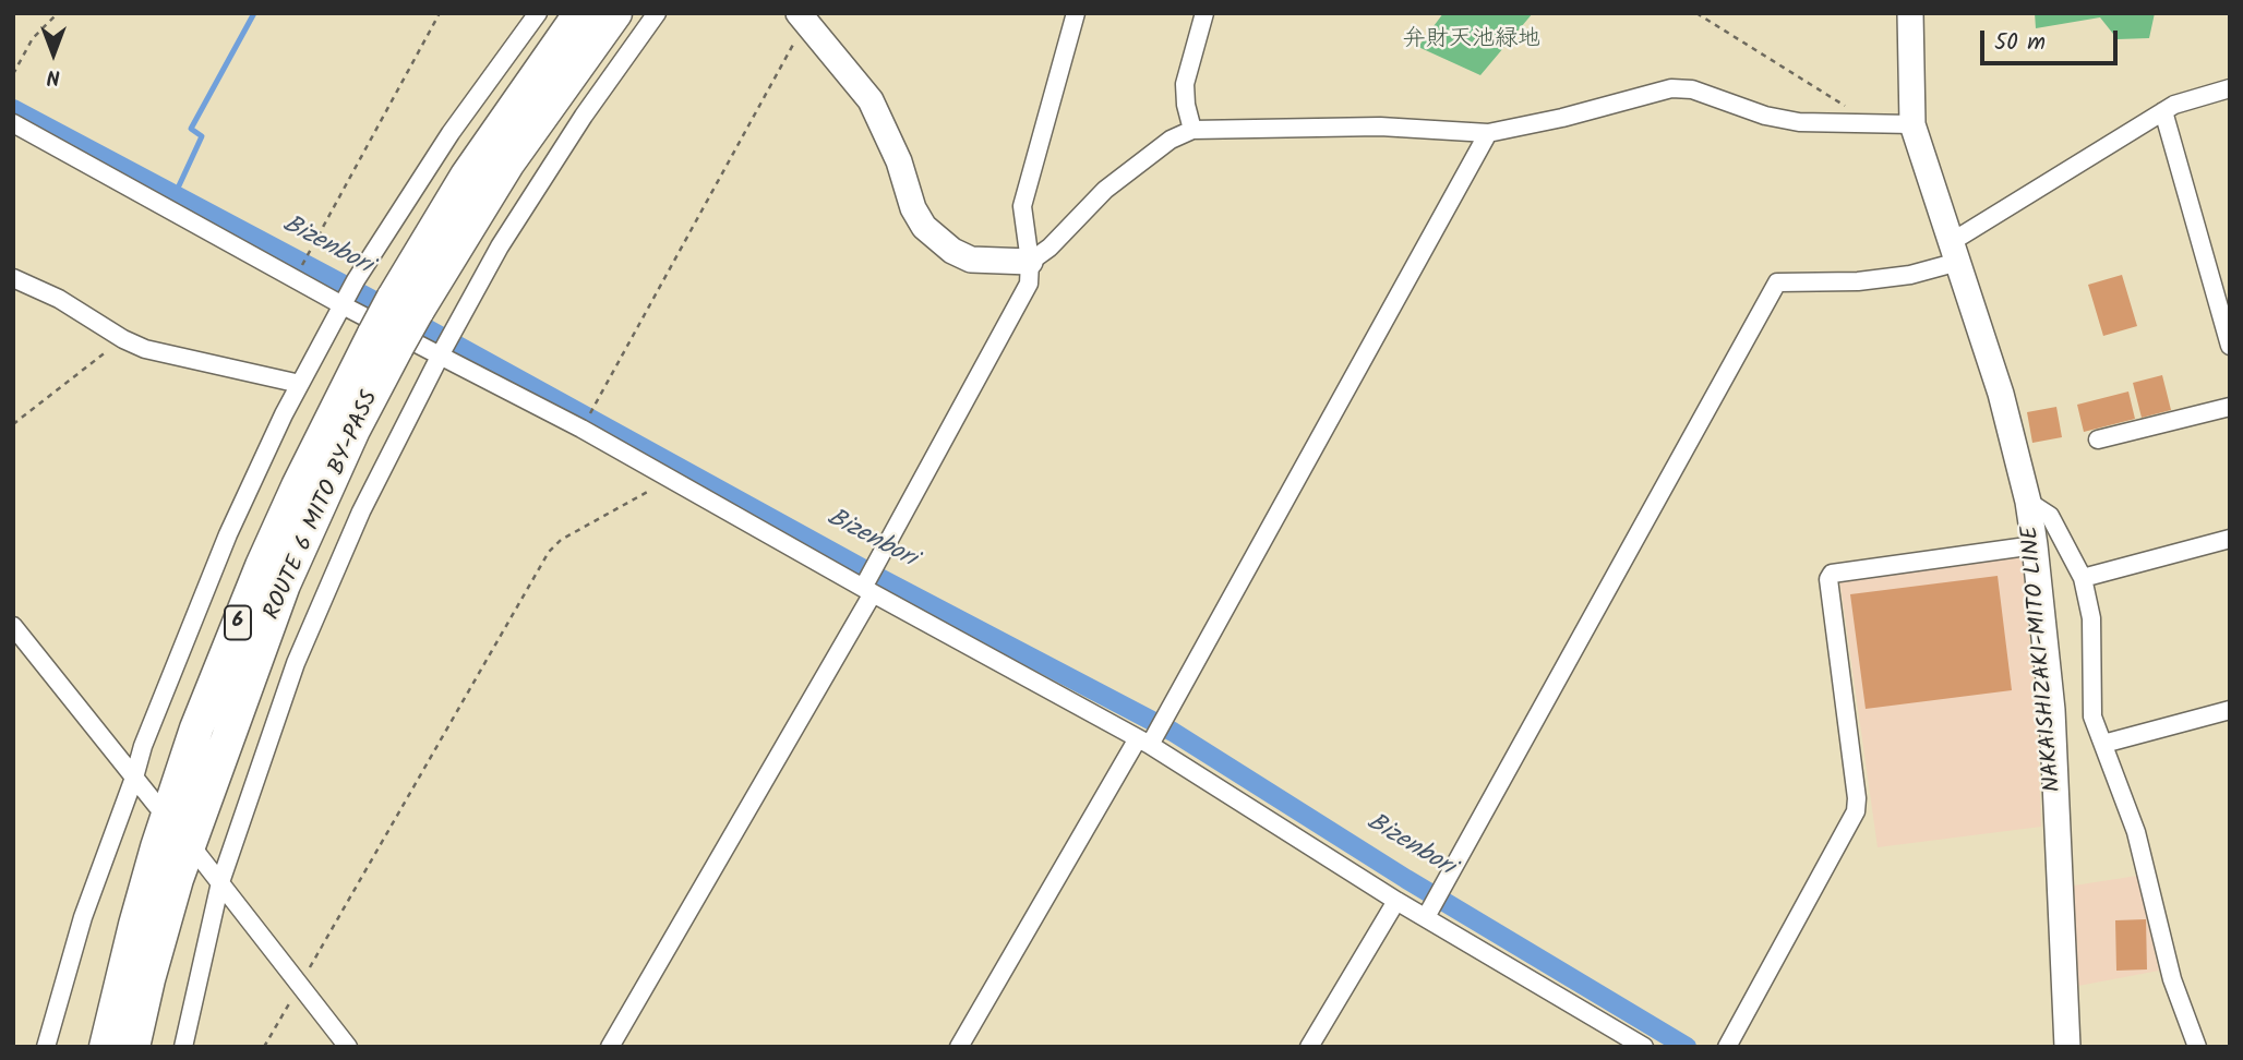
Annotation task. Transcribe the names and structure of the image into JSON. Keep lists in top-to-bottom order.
{
  "streets": {
    "highway": ["ROUTE 6 MITO BY-PASS", "6"],
    "main road": ["NAKAISHIZAKI-MITO LINE"]
  },
  "water": ["Bizenbori"],
  "parks": ["弁財天池緑地"],
  "scale_bar": "50 m",
  "north": "bottom"
}
